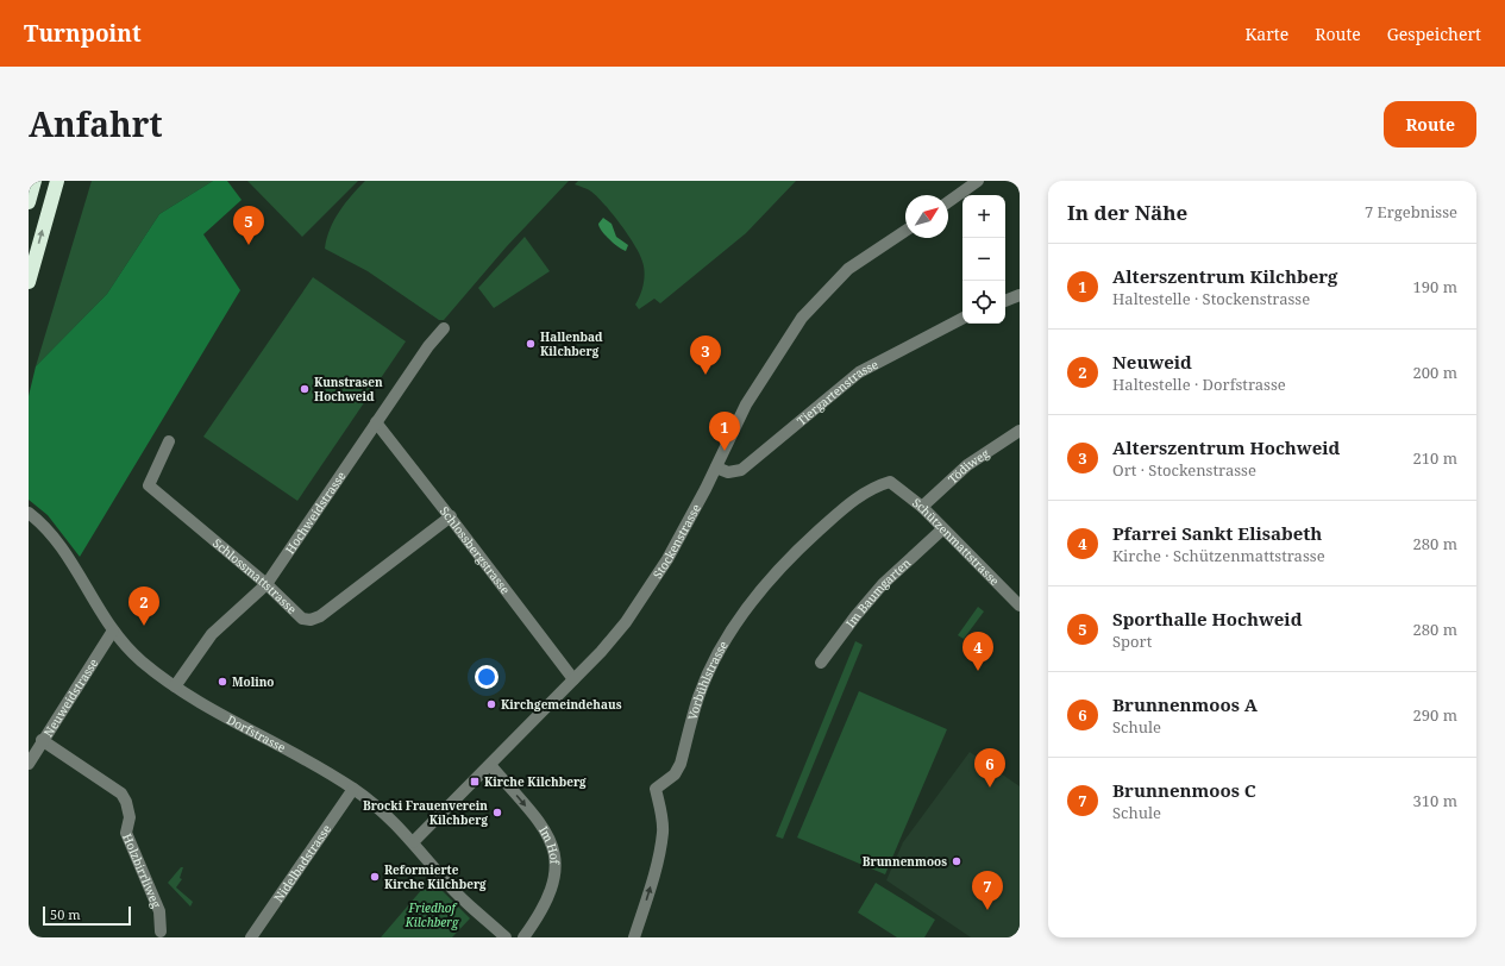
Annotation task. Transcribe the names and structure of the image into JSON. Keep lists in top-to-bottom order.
{
  "streets": {
    "street": [
      "Tiergartenstrasse",
      "Tödiweg",
      "Hochweidstrasse",
      "Stockenstrasse",
      "Schützenmattstrasse",
      "Schlossbergstrasse",
      "Schlossmattstrasse",
      "Im Baumgarten",
      "Vorbühlstrasse",
      "Neuweidstrasse",
      "Dorfstrasse",
      "Im Hof",
      "Nidelbadstrasse",
      "Holzbirrliweg"
    ]
  },
  "crossings": [
    ["Tiergartenstrasse", "Stockenstrasse"],
    ["Tödiweg", "Schützenmattstrasse"],
    ["Hochweidstrasse", "Schlossbergstrasse"],
    ["Hochweidstrasse", "Schlossmattstrasse"],
    ["Hochweidstrasse", "Dorfstrasse"],
    ["Stockenstrasse", "Schlossbergstrasse"],
    ["Stockenstrasse", "Dorfstrasse"],
    ["Stockenstrasse", "Im Hof"],
    ["Schützenmattstrasse", "Im Baumgarten"],
    ["Schützenmattstrasse", "Vorbühlstrasse"],
    ["Schlossbergstrasse", "Schlossmattstrasse"],
    ["Neuweidstrasse", "Dorfstrasse"],
    ["Neuweidstrasse", "Holzbirrliweg"],
    ["Dorfstrasse", "Nidelbadstrasse"]
  ],
  "one_way": ["Vorbühlstrasse", "Im Hof"],
  "parks": ["Friedhof Kilchberg"],
  "places": {
    "other": [
      "Hallenbad Kilchberg",
      "Kunstrasen Hochweid",
      "Molino",
      "Kirchgemeindehaus",
      "Brocki Frauenverein Kilchberg",
      "Brunnenmoos",
      "Reformierte Kirche Kilchberg"
    ],
    "transit": ["Kirche Kilchberg"]
  },
  "scale_bar": "50 m",
  "north": "top right",
  "page": {
    "header": "Turnpoint",
    "nav": ["Karte", "Route", "Gespeichert"],
    "title": "Anfahrt",
    "buttons": "Route",
    "heading": ["In der Nähe", "7 Ergebnisse"],
    "map_buttons": ["+", "−"],
    "pins": [
      "5",
      "3",
      "1",
      "2",
      "4",
      "6",
      "7"
    ],
    "list": [
      {
        "mark": "1",
        "name": "Alterszentrum Kilchberg",
        "note": "Haltestelle · Stockenstrasse",
        "value": "190 m"
      },
      {
        "mark": "2",
        "name": "Neuweid",
        "note": "Haltestelle · Dorfstrasse",
        "value": "200 m"
      },
      {
        "mark": "3",
        "name": "Alterszentrum Hochweid",
        "note": "Ort · Stockenstrasse",
        "value": "210 m"
      },
      {
        "mark": "4",
        "name": "Pfarrei Sankt Elisabeth",
        "note": "Kirche · Schützenmattstrasse",
        "value": "280 m"
      },
      {
        "mark": "5",
        "name": "Sporthalle Hochweid",
        "note": "Sport",
        "value": "280 m"
      },
      {
        "mark": "6",
        "name": "Brunnenmoos A",
        "note": "Schule",
        "value": "290 m"
      },
      {
        "mark": "7",
        "name": "Brunnenmoos C",
        "note": "Schule",
        "value": "310 m"
      }
    ],
    "scale": "50 m"
  }
}
